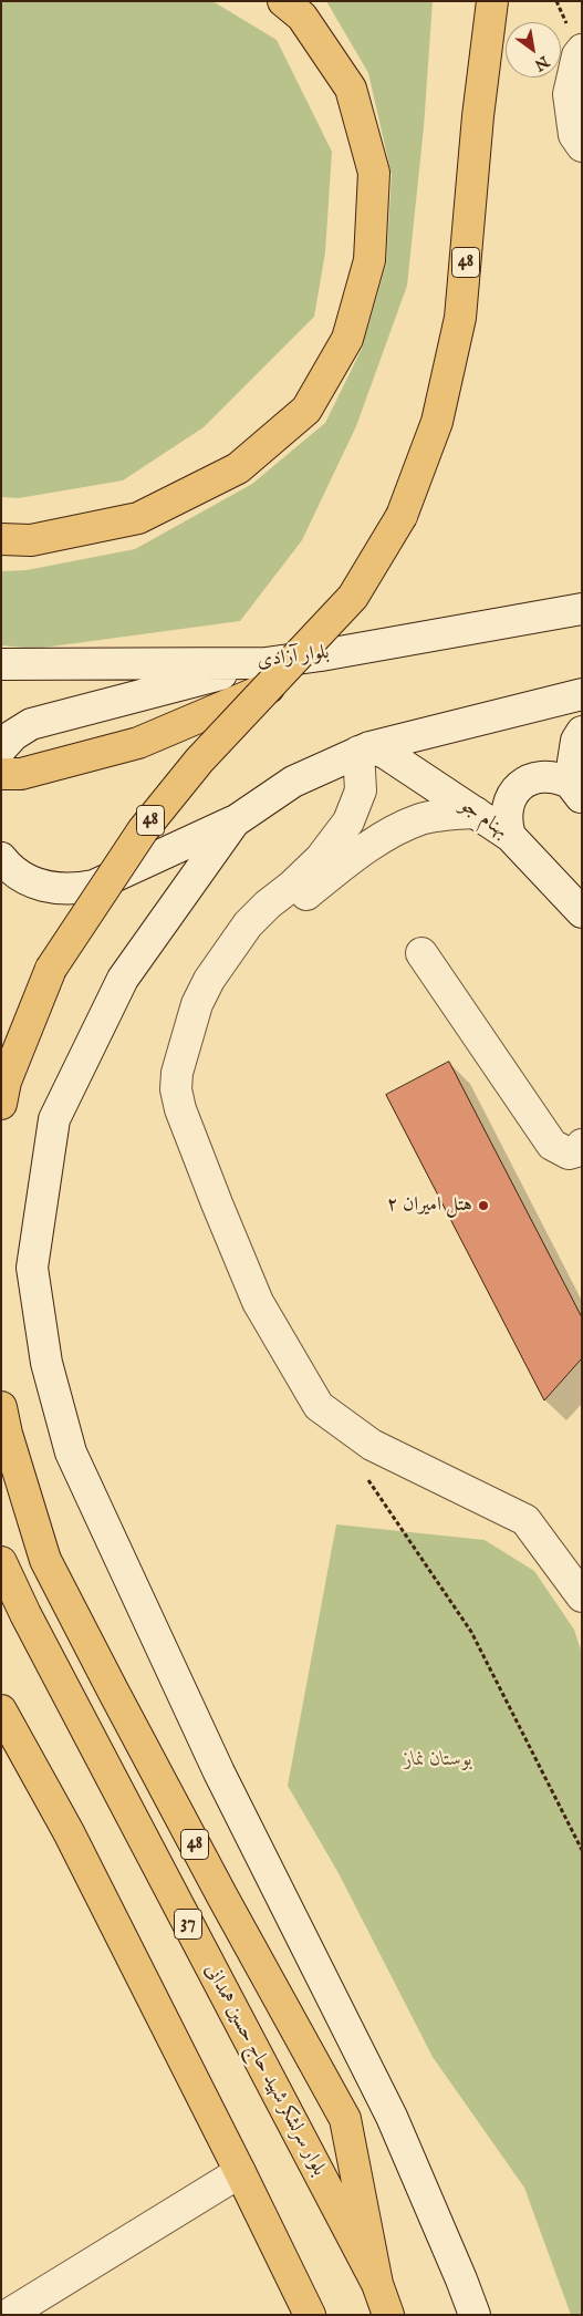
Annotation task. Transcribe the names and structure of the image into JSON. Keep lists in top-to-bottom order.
{
  "streets": {
    "highway": ["48", "37", "بلوار سرلشکر شهید حاج حسین همدانی"],
    "main road": ["بلوار آزادی", "بهنام جو"]
  },
  "crossings": [
    ["48", "بلوار آزادی"],
    ["48", "بلوار سرلشکر شهید حاج حسین همدانی"]
  ],
  "parks": ["بوستان نماز"],
  "places": ["هتل امیران ۲"],
  "north": "bottom right"
}
